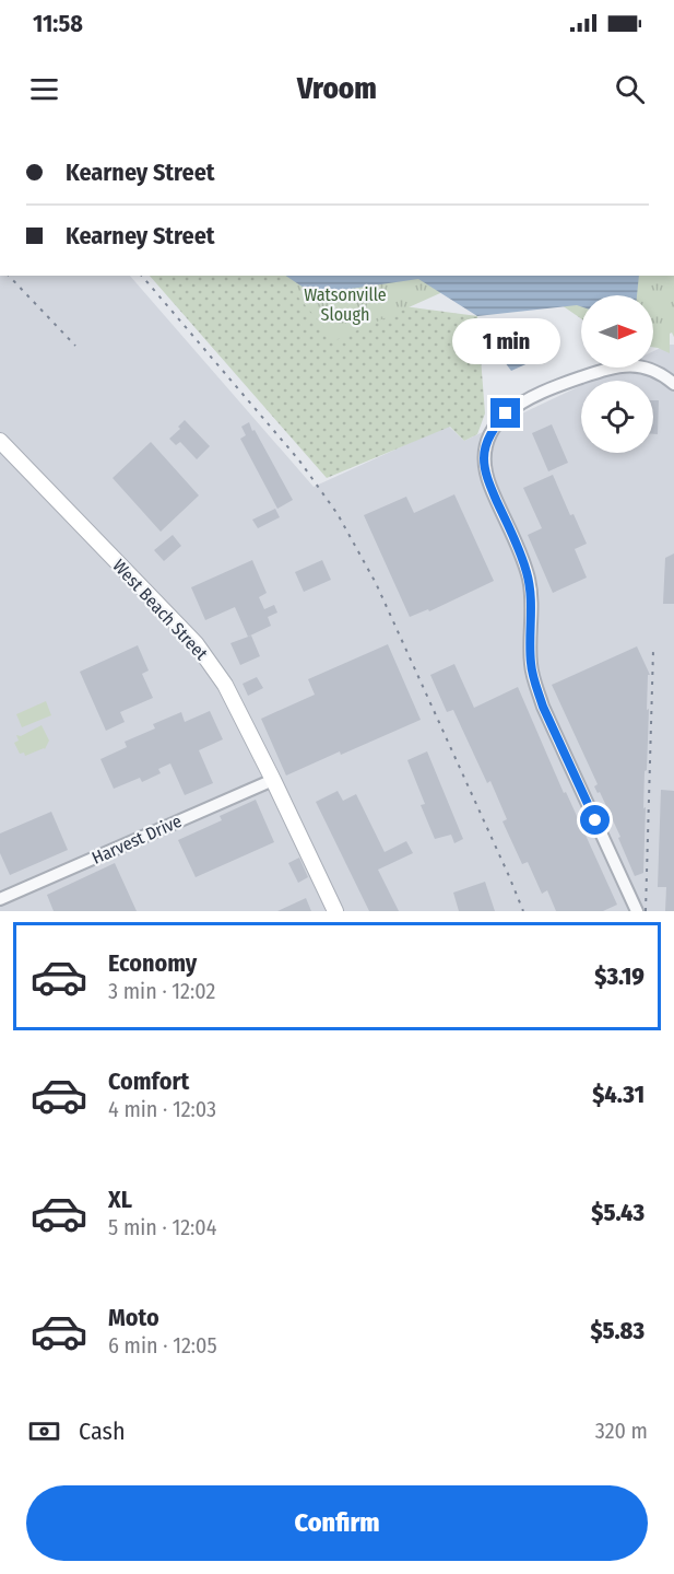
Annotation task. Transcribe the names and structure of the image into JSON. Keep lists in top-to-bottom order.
{
  "streets": {
    "main road": ["West Beach Street"],
    "street": ["Harvest Drive"]
  },
  "crossings": [
    ["West Beach Street", "Harvest Drive"]
  ],
  "parks": ["Watsonville Slough"],
  "north": "right",
  "page": {
    "status": "11:58",
    "header": "Vroom",
    "banner": ["Kearney Street", "Kearney Street"],
    "bubble": "1 min",
    "list": [
      {
        "name": "Economy",
        "note": "3 min · 12:02",
        "value": "$3.19"
      },
      {
        "name": "Comfort",
        "note": "4 min · 12:03",
        "value": "$4.31"
      },
      {
        "name": "XL",
        "note": "5 min · 12:04",
        "value": "$5.43"
      },
      {
        "name": "Moto",
        "note": "6 min · 12:05",
        "value": "$5.83"
      }
    ],
    "pay": ["Cash", "320 m"],
    "buttons": "Confirm"
  }
}
